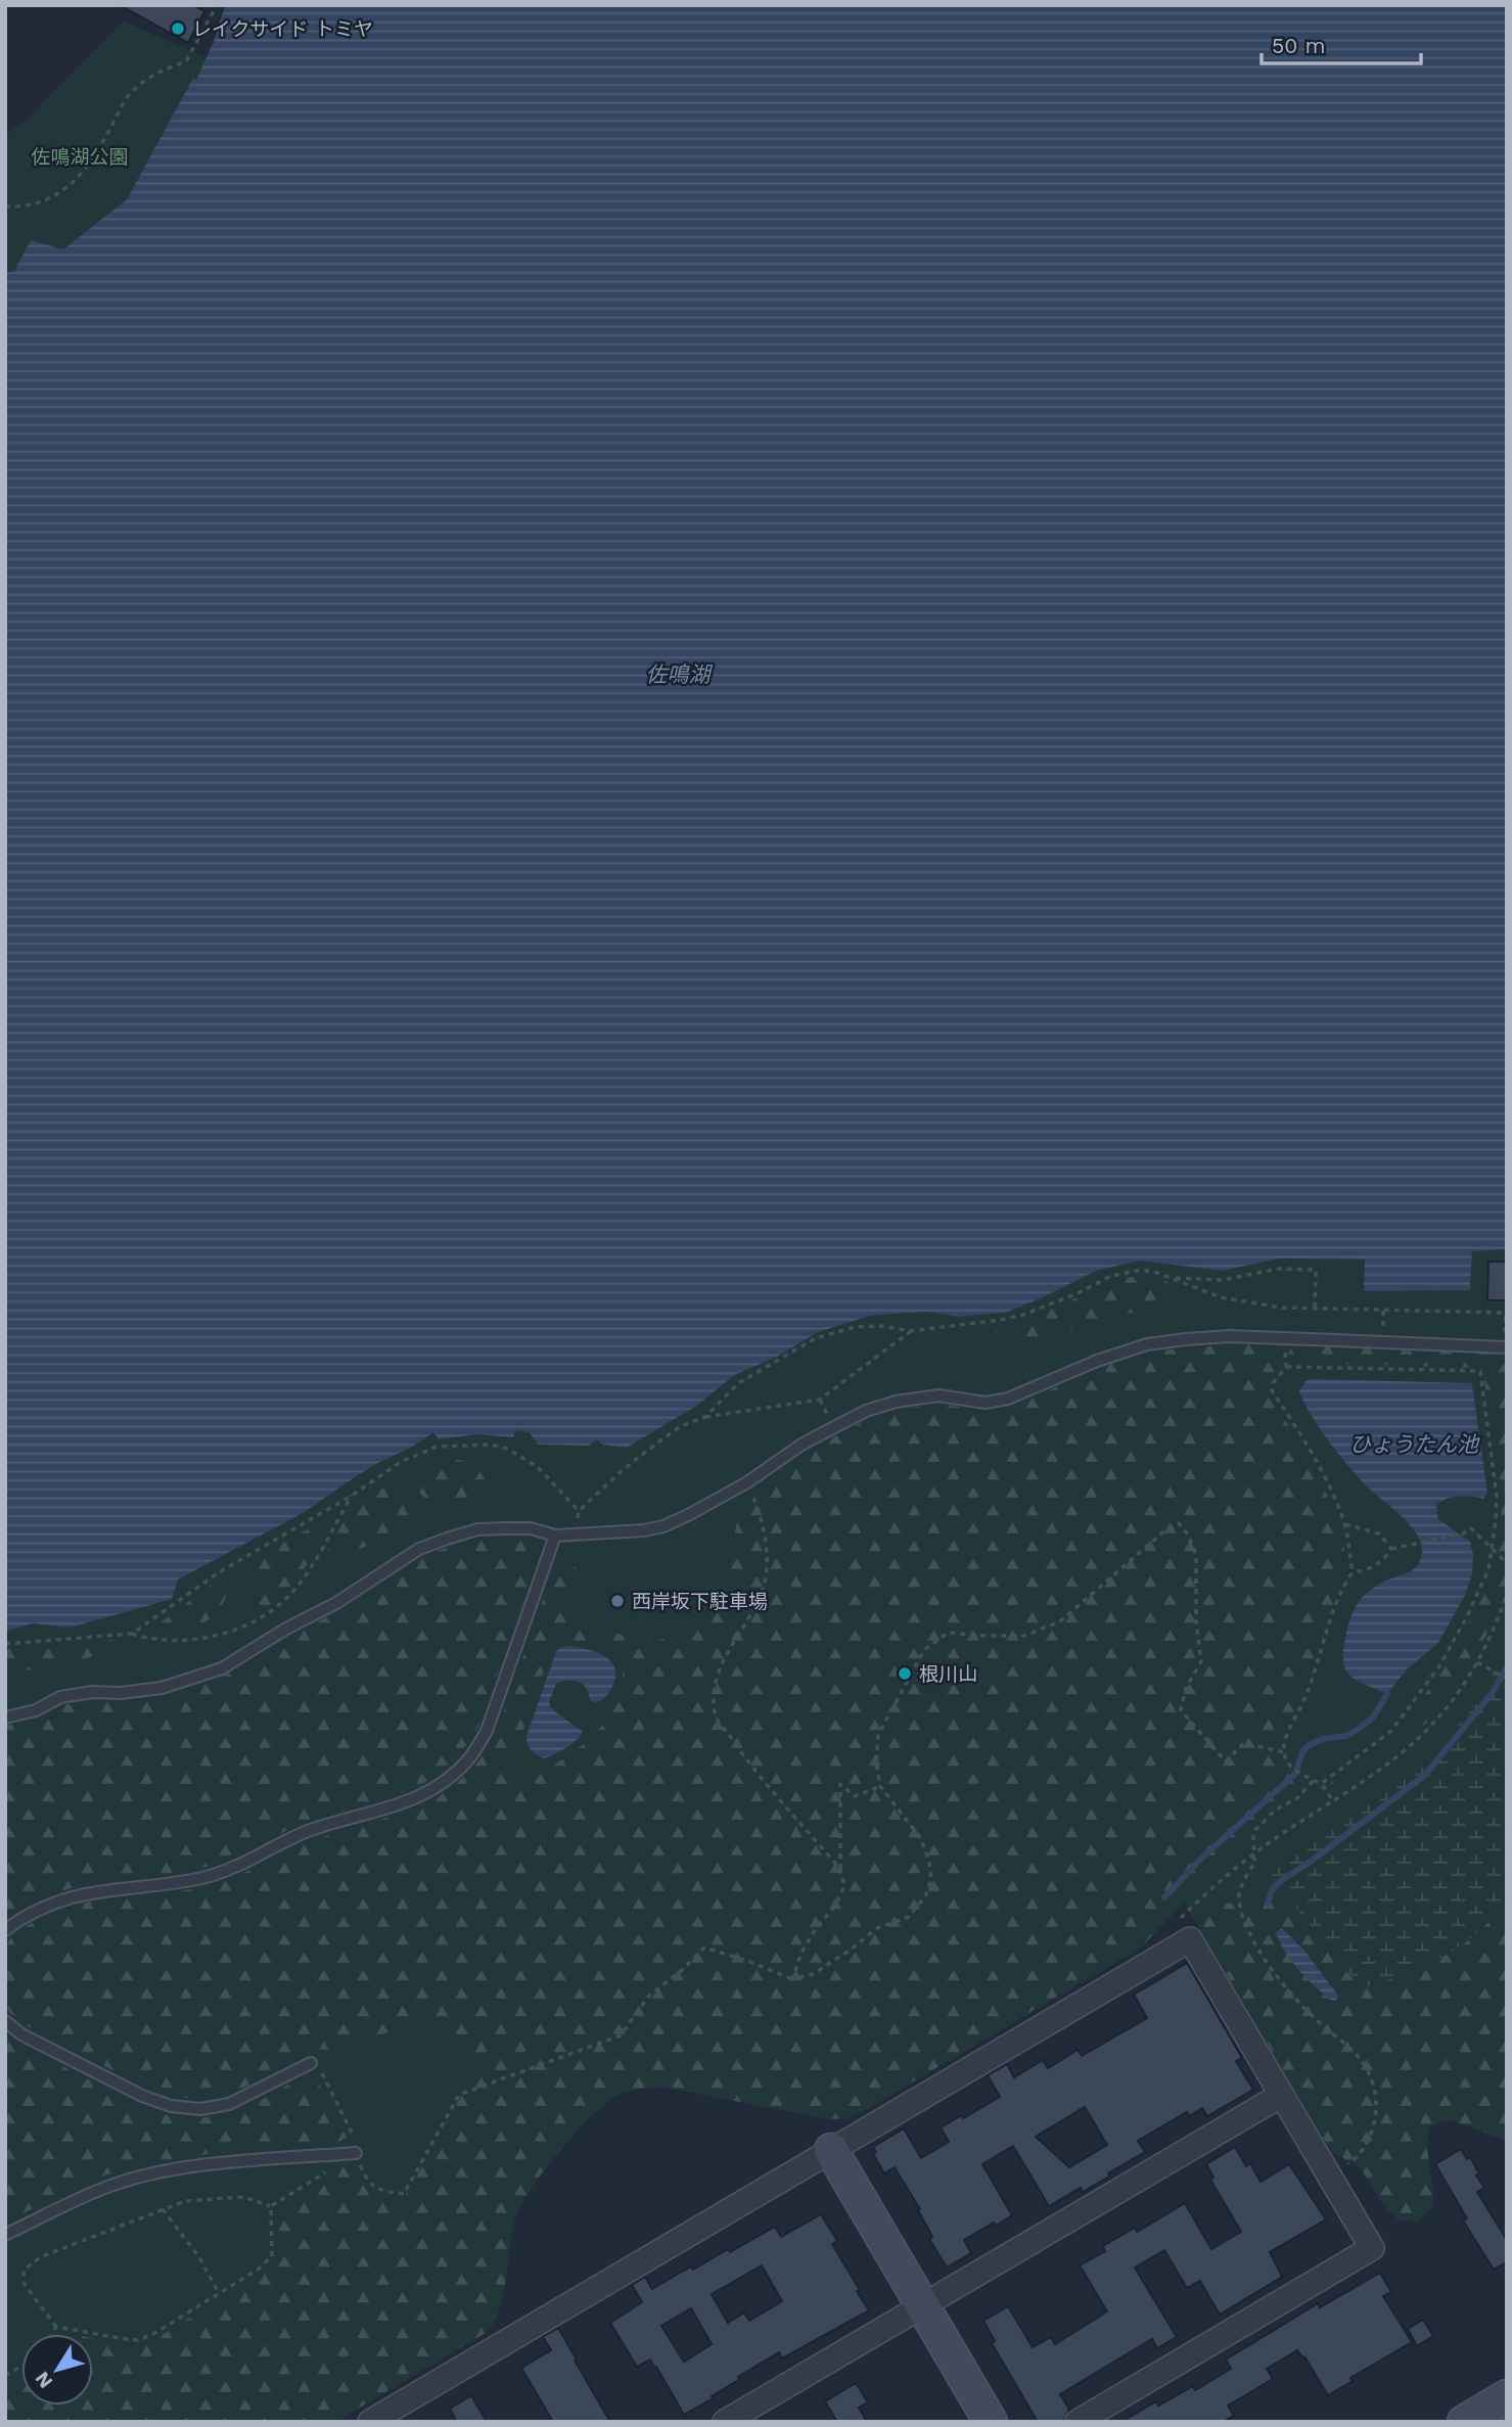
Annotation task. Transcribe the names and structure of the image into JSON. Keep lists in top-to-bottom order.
{
  "water": ["佐鳴湖", "ひょうたん池"],
  "parks": ["佐鳴湖公園"],
  "places": ["レイクサイド トミヤ", "西岸坂下駐車場", "根川山"],
  "scale_bar": "50 m",
  "north": "bottom left"
}
